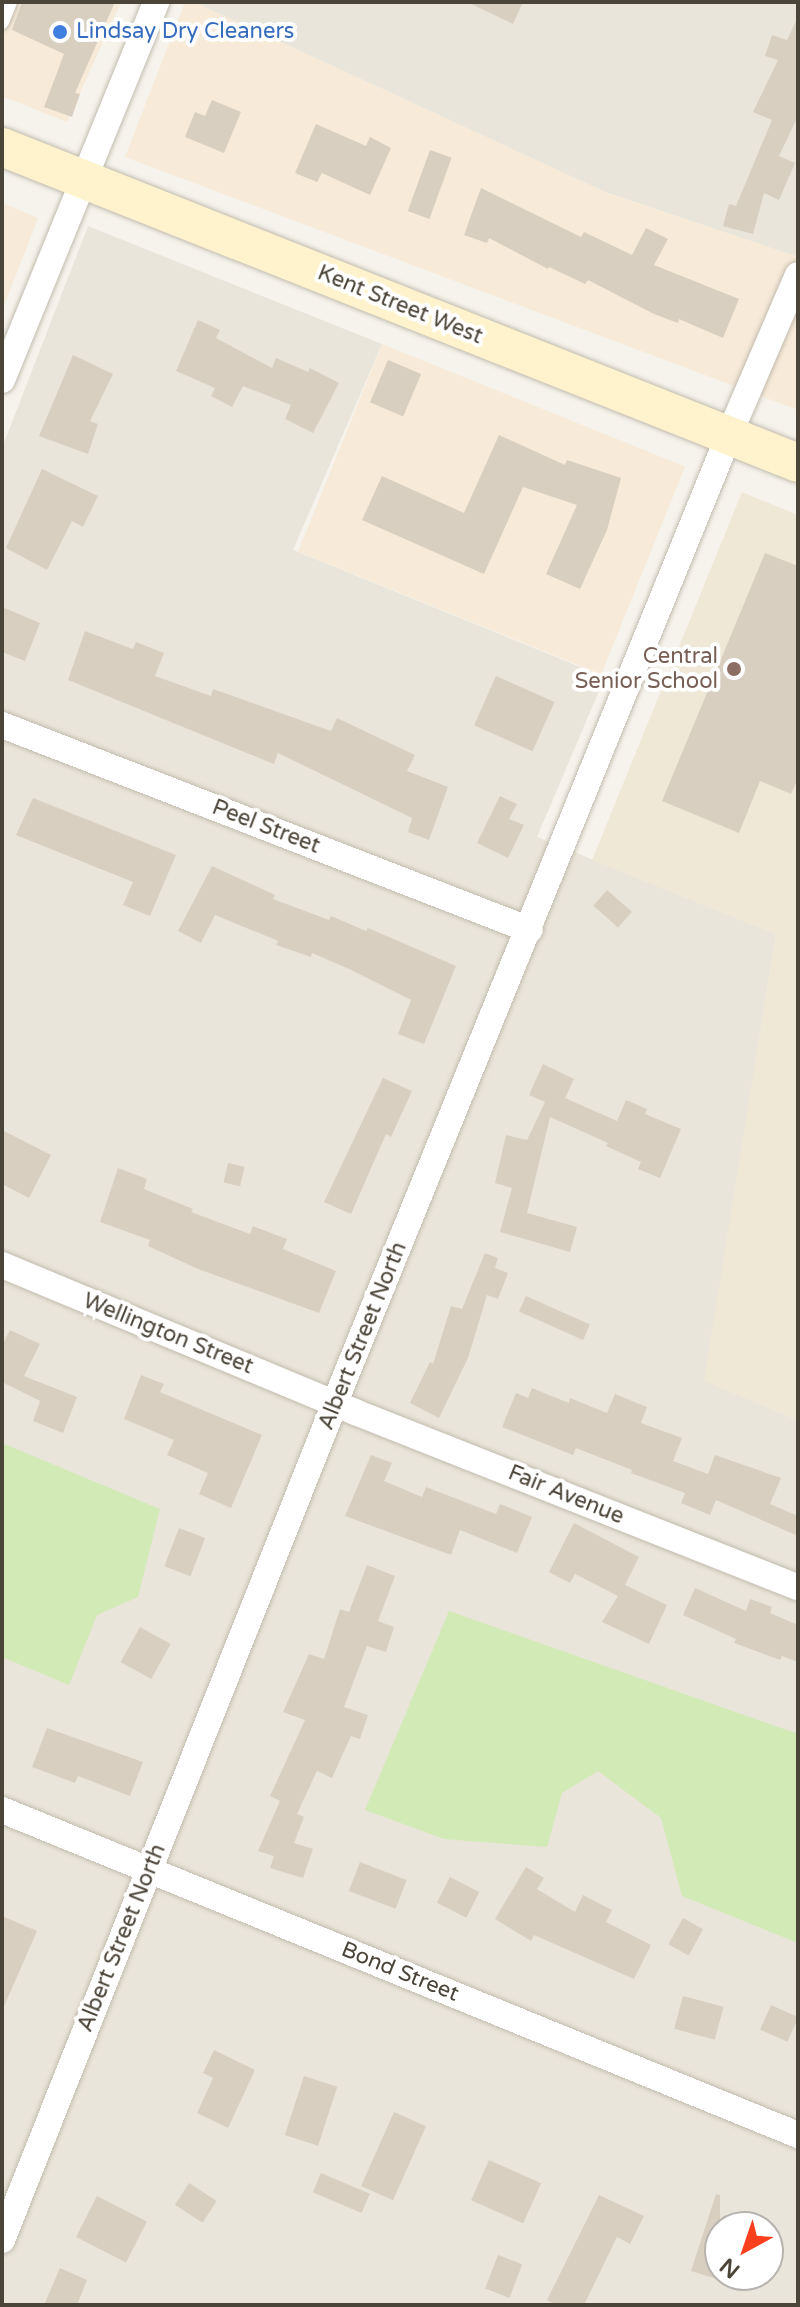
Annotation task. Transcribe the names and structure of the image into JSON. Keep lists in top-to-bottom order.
{
  "streets": {
    "main road": ["Kent Street West"],
    "street": [
      "Peel Street",
      "Wellington Street",
      "Albert Street North",
      "Fair Avenue",
      "Bond Street"
    ]
  },
  "crossings": [
    ["Kent Street West", "Albert Street North"],
    ["Peel Street", "Albert Street North"],
    ["Wellington Street", "Albert Street North"],
    ["Wellington Street", "Fair Avenue"],
    ["Albert Street North", "Fair Avenue"],
    ["Albert Street North", "Bond Street"]
  ],
  "places": ["Lindsay Dry Cleaners", "Central Senior School"],
  "north": "bottom left"
}
